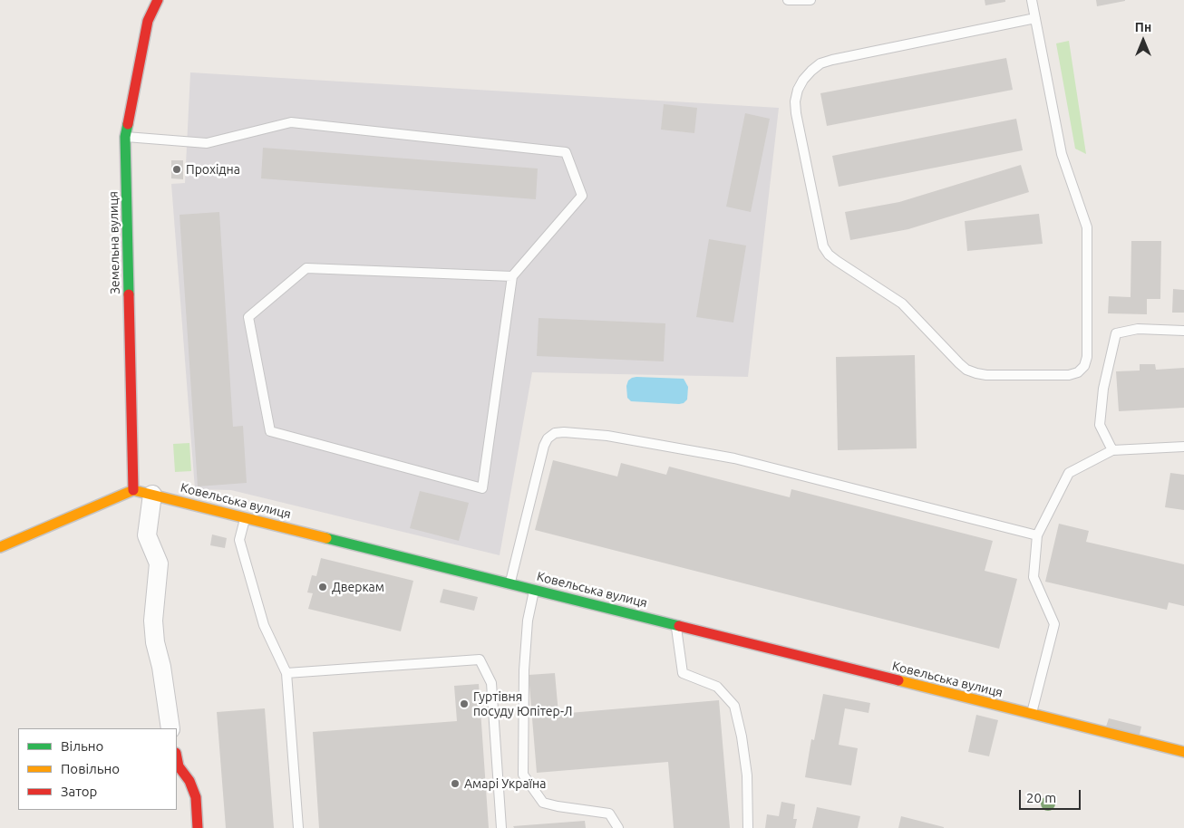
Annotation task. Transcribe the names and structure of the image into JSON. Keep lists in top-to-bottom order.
{
  "streets": {
    "street": ["Земельна вулиця", "Ковельська вулиця"]
  },
  "crossings": [
    ["Земельна вулиця", "Ковельська вулиця"]
  ],
  "places": [
    "Прохідна",
    "Дверкам",
    "Гуртівня посуду Юпітер-Л",
    "Амарі Україна"
  ],
  "legend": ["Вільно", "Повільно", "Затор"],
  "scale_bar": "20 m",
  "north": "top"
}
